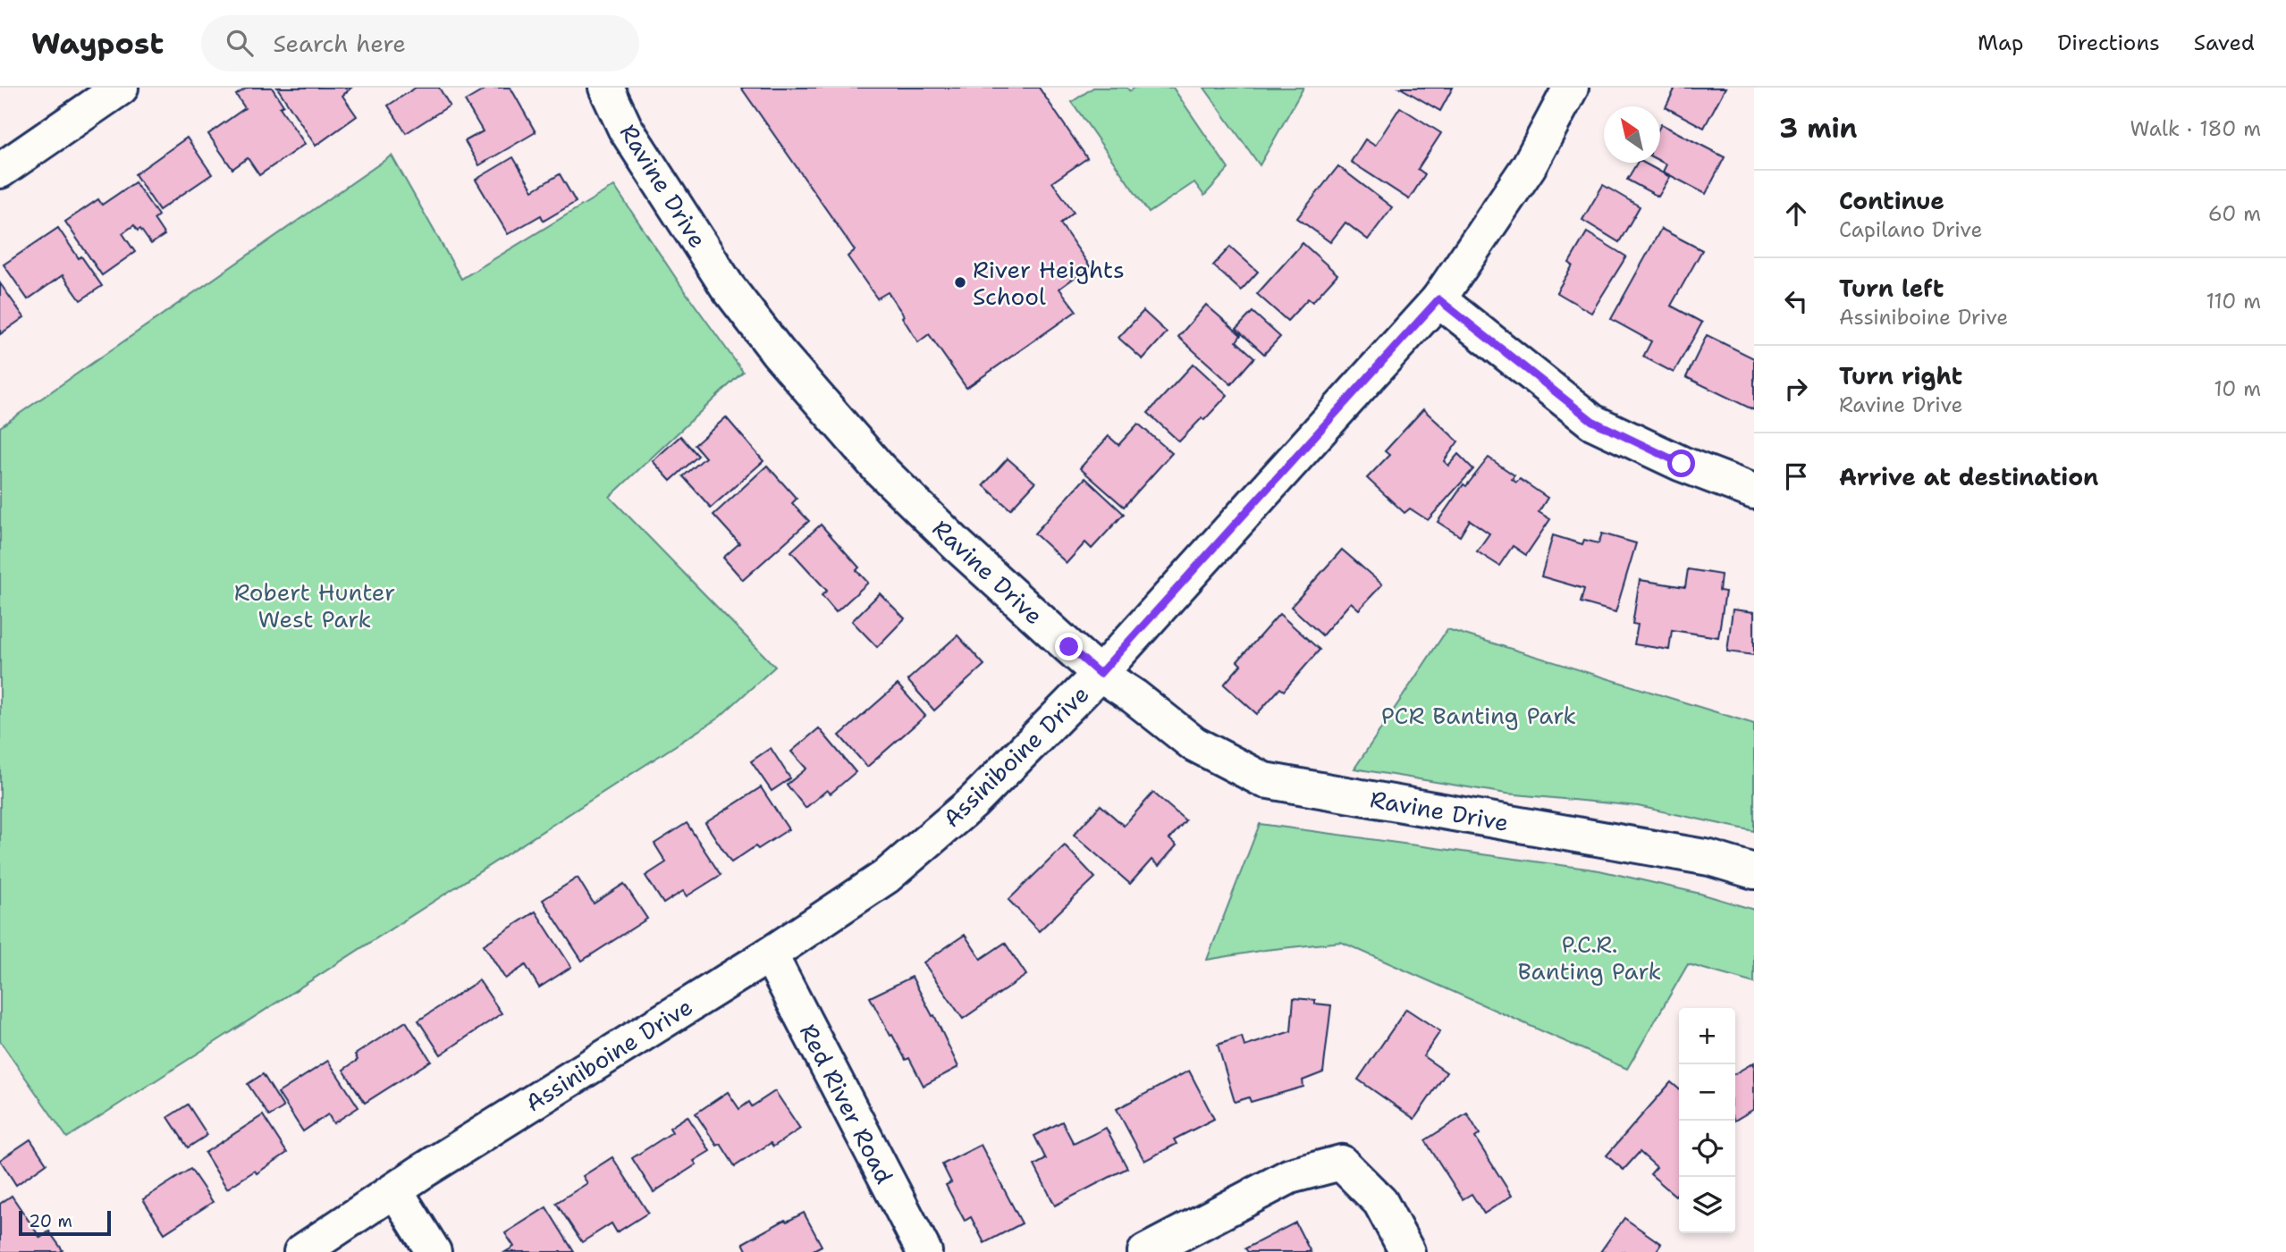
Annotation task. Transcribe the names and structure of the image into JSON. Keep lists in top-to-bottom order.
{
  "streets": {
    "street": ["Ravine Drive", "Assiniboine Drive", "Red River Road"]
  },
  "crossings": [
    ["Ravine Drive", "Assiniboine Drive"],
    ["Assiniboine Drive", "Red River Road"]
  ],
  "parks": ["Robert Hunter West Park", "PCR Banting Park", "P.C.R. Banting Park"],
  "places": ["River Heights School"],
  "scale_bar": "20 m",
  "north": "top left",
  "page": {
    "header": "Waypost",
    "search": "Search here",
    "nav": ["Map", "Directions", "Saved"],
    "heading": ["3 min", "Walk · 180 m"],
    "list": [
      ["Continue", "Capilano Drive", "60 m"],
      ["Turn left", "Assiniboine Drive", "110 m"],
      ["Turn right", "Ravine Drive", "10 m"],
      "Arrive at destination"
    ],
    "map_buttons": ["+", "−"],
    "scale": "20 m"
  }
}
